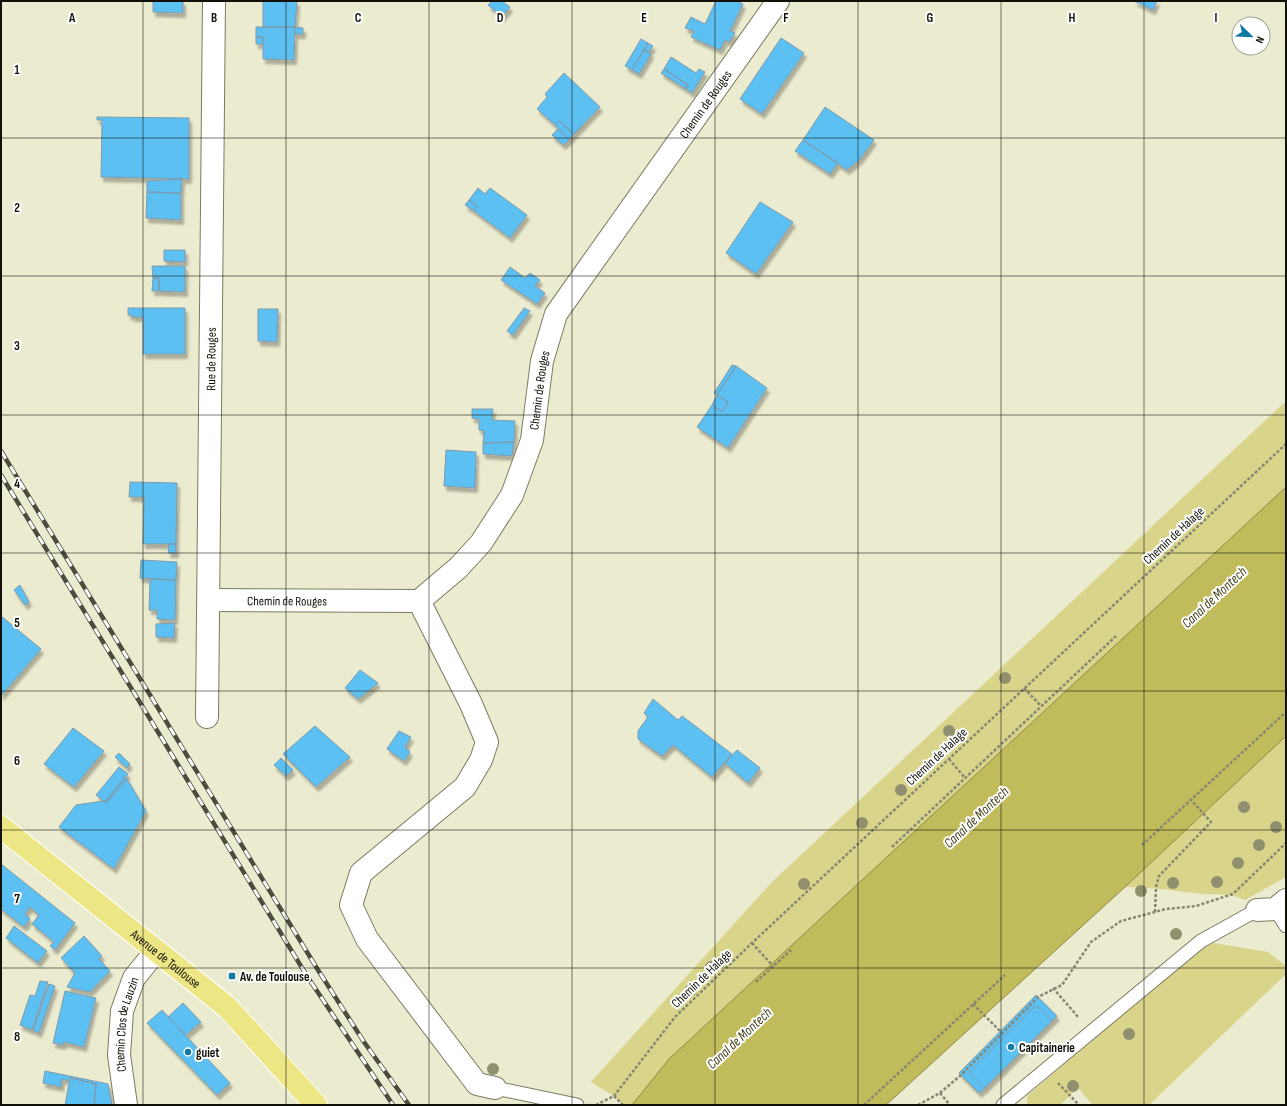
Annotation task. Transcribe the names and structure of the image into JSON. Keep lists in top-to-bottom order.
{
  "streets": {
    "main road": ["Avenue de Toulouse"],
    "street": ["Chemin de Rouges", "Rue de Rouges", "Chemin Clos de Lauzin"],
    "path": ["Chemin de Halage"]
  },
  "crossings": [
    ["Chemin de Rouges", "Rue de Rouges"],
    ["Avenue de Toulouse", "Chemin Clos de Lauzin"]
  ],
  "water": ["Canal de Montech"],
  "places": {
    "transit": ["Av. de Toulouse"],
    "other": ["Capitainerie", "guiet"]
  },
  "north": "bottom right",
  "grid": {
    "columns": [
      "A",
      "B",
      "C",
      "D",
      "E",
      "F",
      "G",
      "H",
      "I"
    ],
    "rows": [
      "1",
      "2",
      "3",
      "4",
      "5",
      "6",
      "7",
      "8"
    ]
  }
}
